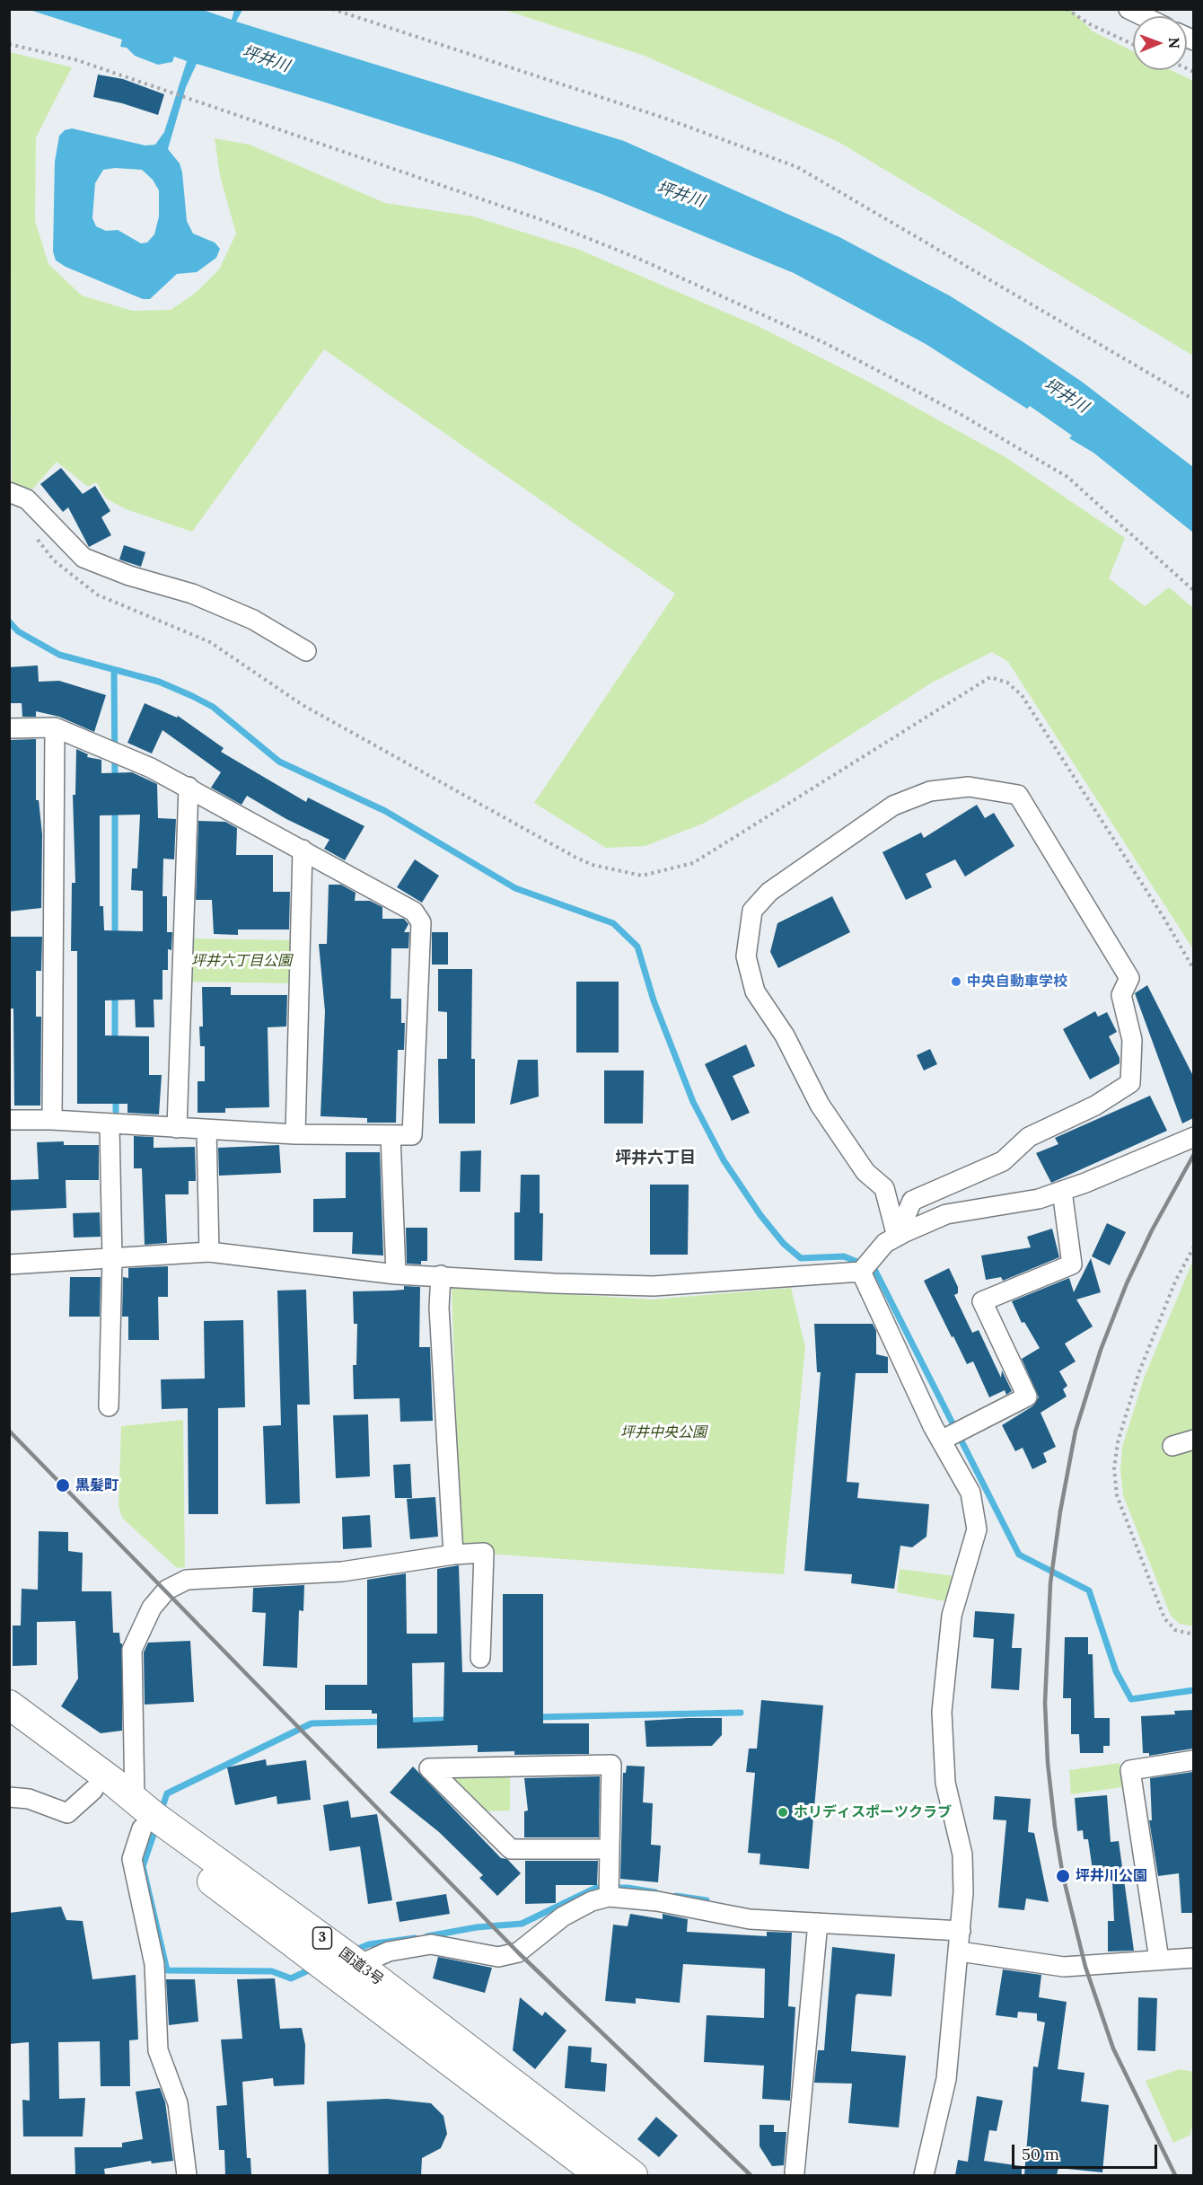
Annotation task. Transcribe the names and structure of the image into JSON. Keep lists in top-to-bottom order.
{
  "streets": {
    "highway": ["3", "国道3号"]
  },
  "districts": ["坪井六丁目"],
  "water": ["坪井川"],
  "parks": ["坪井六丁目公園", "坪井中央公園"],
  "places": [
    "中央自動車学校",
    "黒髪町",
    "ホリディスポーツクラブ",
    "坪井川公園"
  ],
  "scale_bar": "50 m",
  "north": "right"
}
